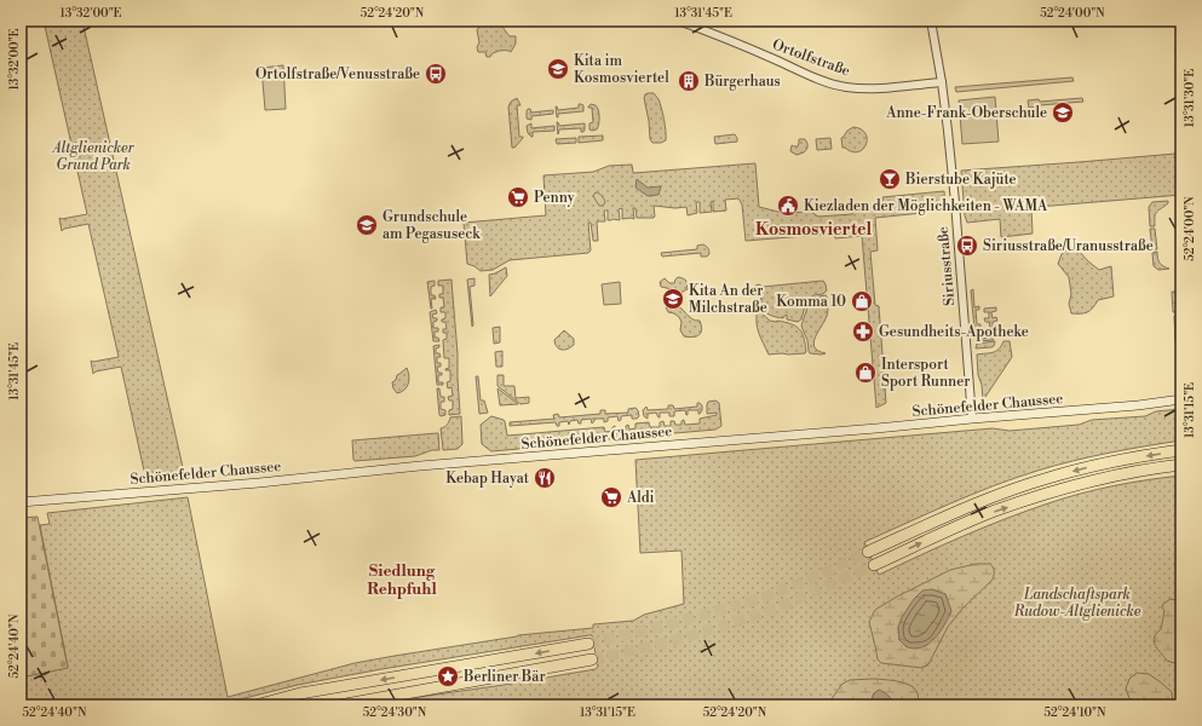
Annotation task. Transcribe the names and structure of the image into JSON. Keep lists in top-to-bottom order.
{
  "streets": {
    "main road": ["Schönefelder Chaussee"],
    "street": ["Ortolfstraße", "Siriusstraße"]
  },
  "crossings": [
    ["Ortolfstraße", "Siriusstraße"],
    ["Siriusstraße", "Schönefelder Chaussee"]
  ],
  "districts": ["Kosmosviertel", "Siedlung Rehpfuhl"],
  "parks": ["Altglienicker Grund Park", "Landschaftspark Rudow-Altglienicke"],
  "places": {
    "school or university": [
      "Kita im Kosmosviertel",
      "Anne-Frank-Oberschule",
      "Grundschule am Pegasuseck",
      "Kita An der Milchstraße"
    ],
    "bus stop": ["Ortolfstraße/Venusstraße", "Siriusstraße/Uranusstraße"],
    "building": ["Bürgerhaus"],
    "bar": ["Bierstube Kajüte"],
    "supermarket": ["Penny", "Aldi"],
    "public building": ["Kiezladen der Möglichkeiten - WAMA"],
    "shop": ["Komma 10", "Intersport Sport Runner"],
    "pharmacy": ["Gesundheits-Apotheke"],
    "restaurant": ["Kebap Hayat"],
    "place": ["Berliner Bär"]
  },
  "coordinates": [
    "13°32'00\"E",
    "52°24'20\"N",
    "13°31'45\"E",
    "52°24'00\"N",
    "13°31'30\"E",
    "13°31'15\"E",
    "52°24'40\"N",
    "52°24'30\"N",
    "52°24'10\"N"
  ]
}
